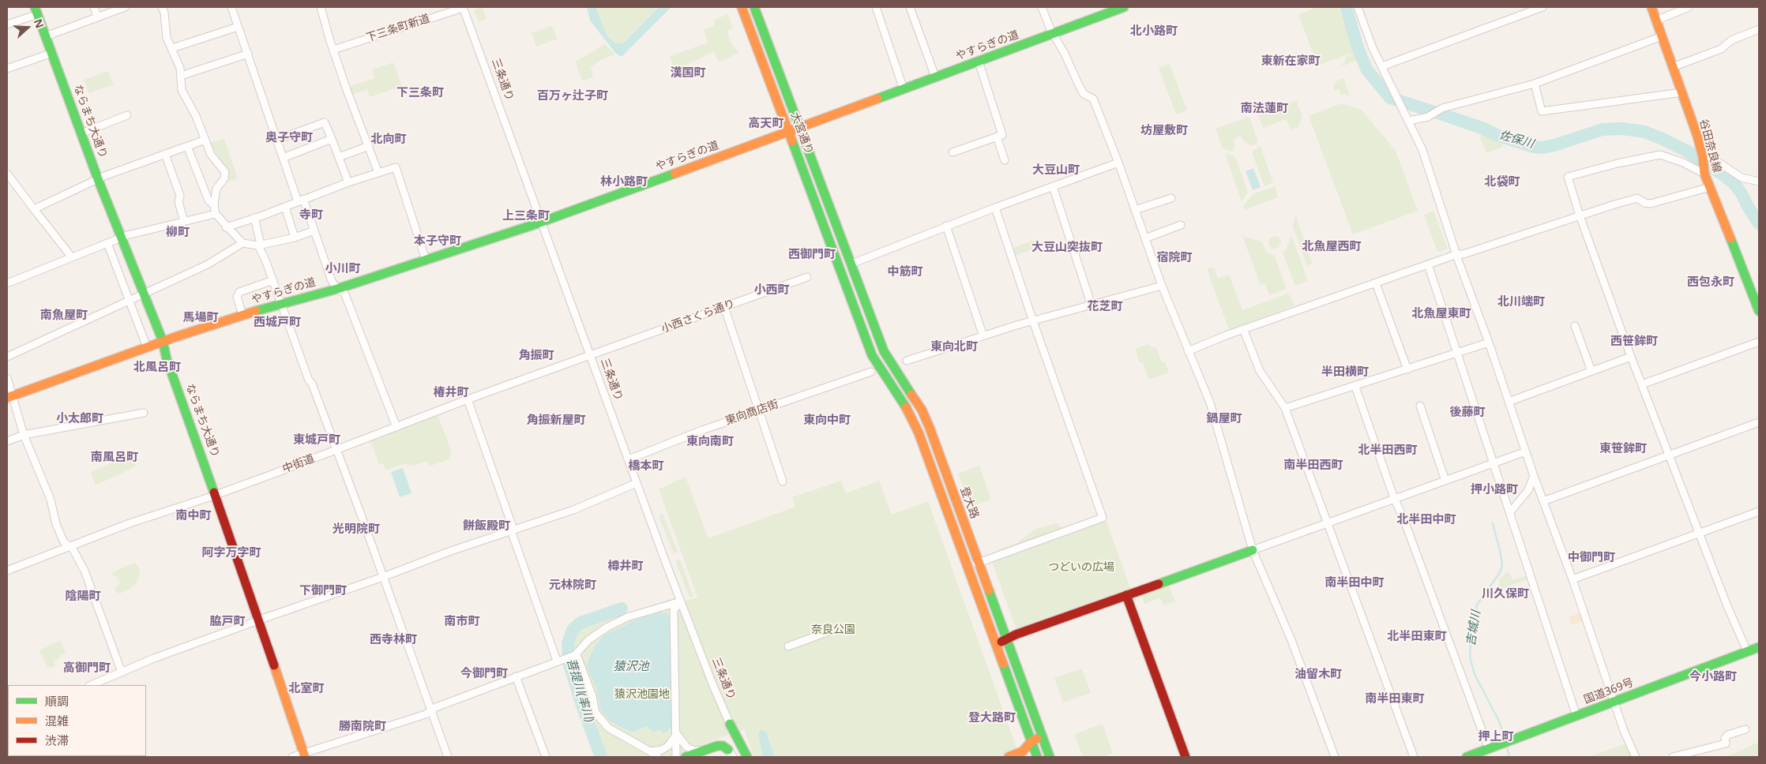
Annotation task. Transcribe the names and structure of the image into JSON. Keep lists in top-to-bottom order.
{
  "streets": {
    "main road": [
      "やすらぎの道",
      "三条通り",
      "ならまち大通り",
      "大宮通り",
      "谷田奈良線",
      "登大路",
      "国道369号"
    ],
    "street": [
      "下三条町新道",
      "小西さくら通り",
      "東向商店街",
      "中街道"
    ]
  },
  "crossings": [
    ["下三条町新道", "三条通り"],
    ["やすらぎの道", "三条通り"],
    ["やすらぎの道", "ならまち大通り"],
    ["やすらぎの道", "大宮通り"],
    ["三条通り", "小西さくら通り"],
    ["三条通り", "中街道"],
    ["ならまち大通り", "中街道"],
    ["大宮通り", "登大路"],
    ["小西さくら通り", "中街道"]
  ],
  "districts": [
    "北小路町",
    "東新在家町",
    "漢国町",
    "下三条町",
    "百万ヶ辻子町",
    "南法蓮町",
    "高天町",
    "坊屋敷町",
    "奥子守町",
    "北向町",
    "大豆山町",
    "林小路町",
    "北袋町",
    "寺町",
    "上三条町",
    "柳町",
    "本子守町",
    "北魚屋西町",
    "大豆山突抜町",
    "西御門町",
    "宿院町",
    "小川町",
    "中筋町",
    "西包永町",
    "小西町",
    "北川端町",
    "花芝町",
    "北魚屋東町",
    "南魚屋町",
    "馬場町",
    "西城戸町",
    "西笹鉾町",
    "東向北町",
    "角振町",
    "北風呂町",
    "半田横町",
    "椿井町",
    "後藤町",
    "小太郎町",
    "鍋屋町",
    "角振新屋町",
    "東向中町",
    "東城戸町",
    "東向南町",
    "東笹鉾町",
    "北半田西町",
    "南風呂町",
    "南半田西町",
    "橋本町",
    "押小路町",
    "南中町",
    "北半田中町",
    "餅飯殿町",
    "光明院町",
    "阿字万字町",
    "中御門町",
    "樽井町",
    "南半田中町",
    "元林院町",
    "下御門町",
    "川久保町",
    "陰陽町",
    "脇戸町",
    "南市町",
    "北半田東町",
    "西寺林町",
    "高御門町",
    "今御門町",
    "油留木町",
    "今小路町",
    "北室町",
    "南半田東町",
    "登大路町",
    "勝南院町",
    "押上町"
  ],
  "water": [
    "佐保川",
    "吉城川",
    "猿沢池",
    "菩提川(率川)"
  ],
  "parks": ["つどいの広場", "奈良公園", "猿沢池園地"],
  "legend": ["順調", "混雑", "渋滞"],
  "north": "right"
}
